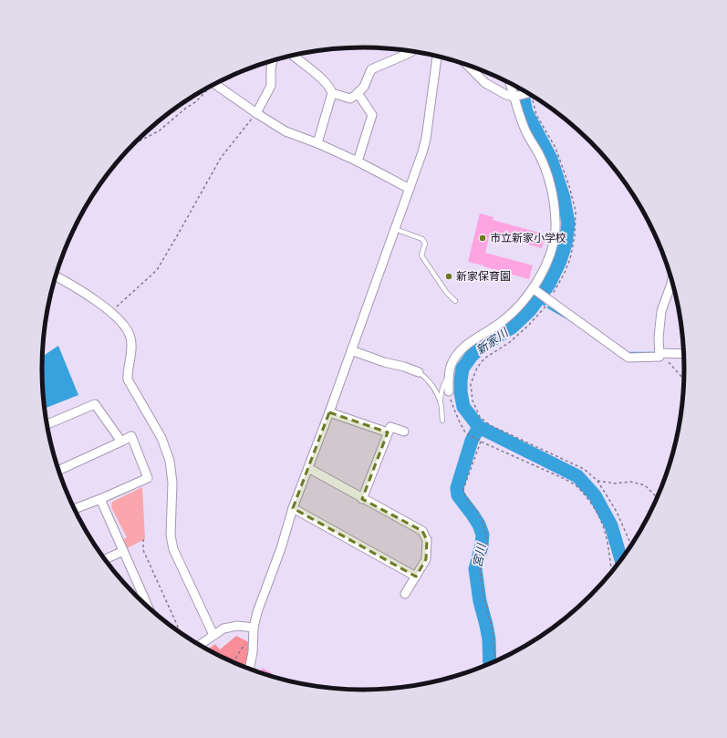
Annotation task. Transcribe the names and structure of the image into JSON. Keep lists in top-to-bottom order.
{
  "water": ["新家川", "宮川"],
  "places": ["市立新家小学校", "新家保育園"]
}
